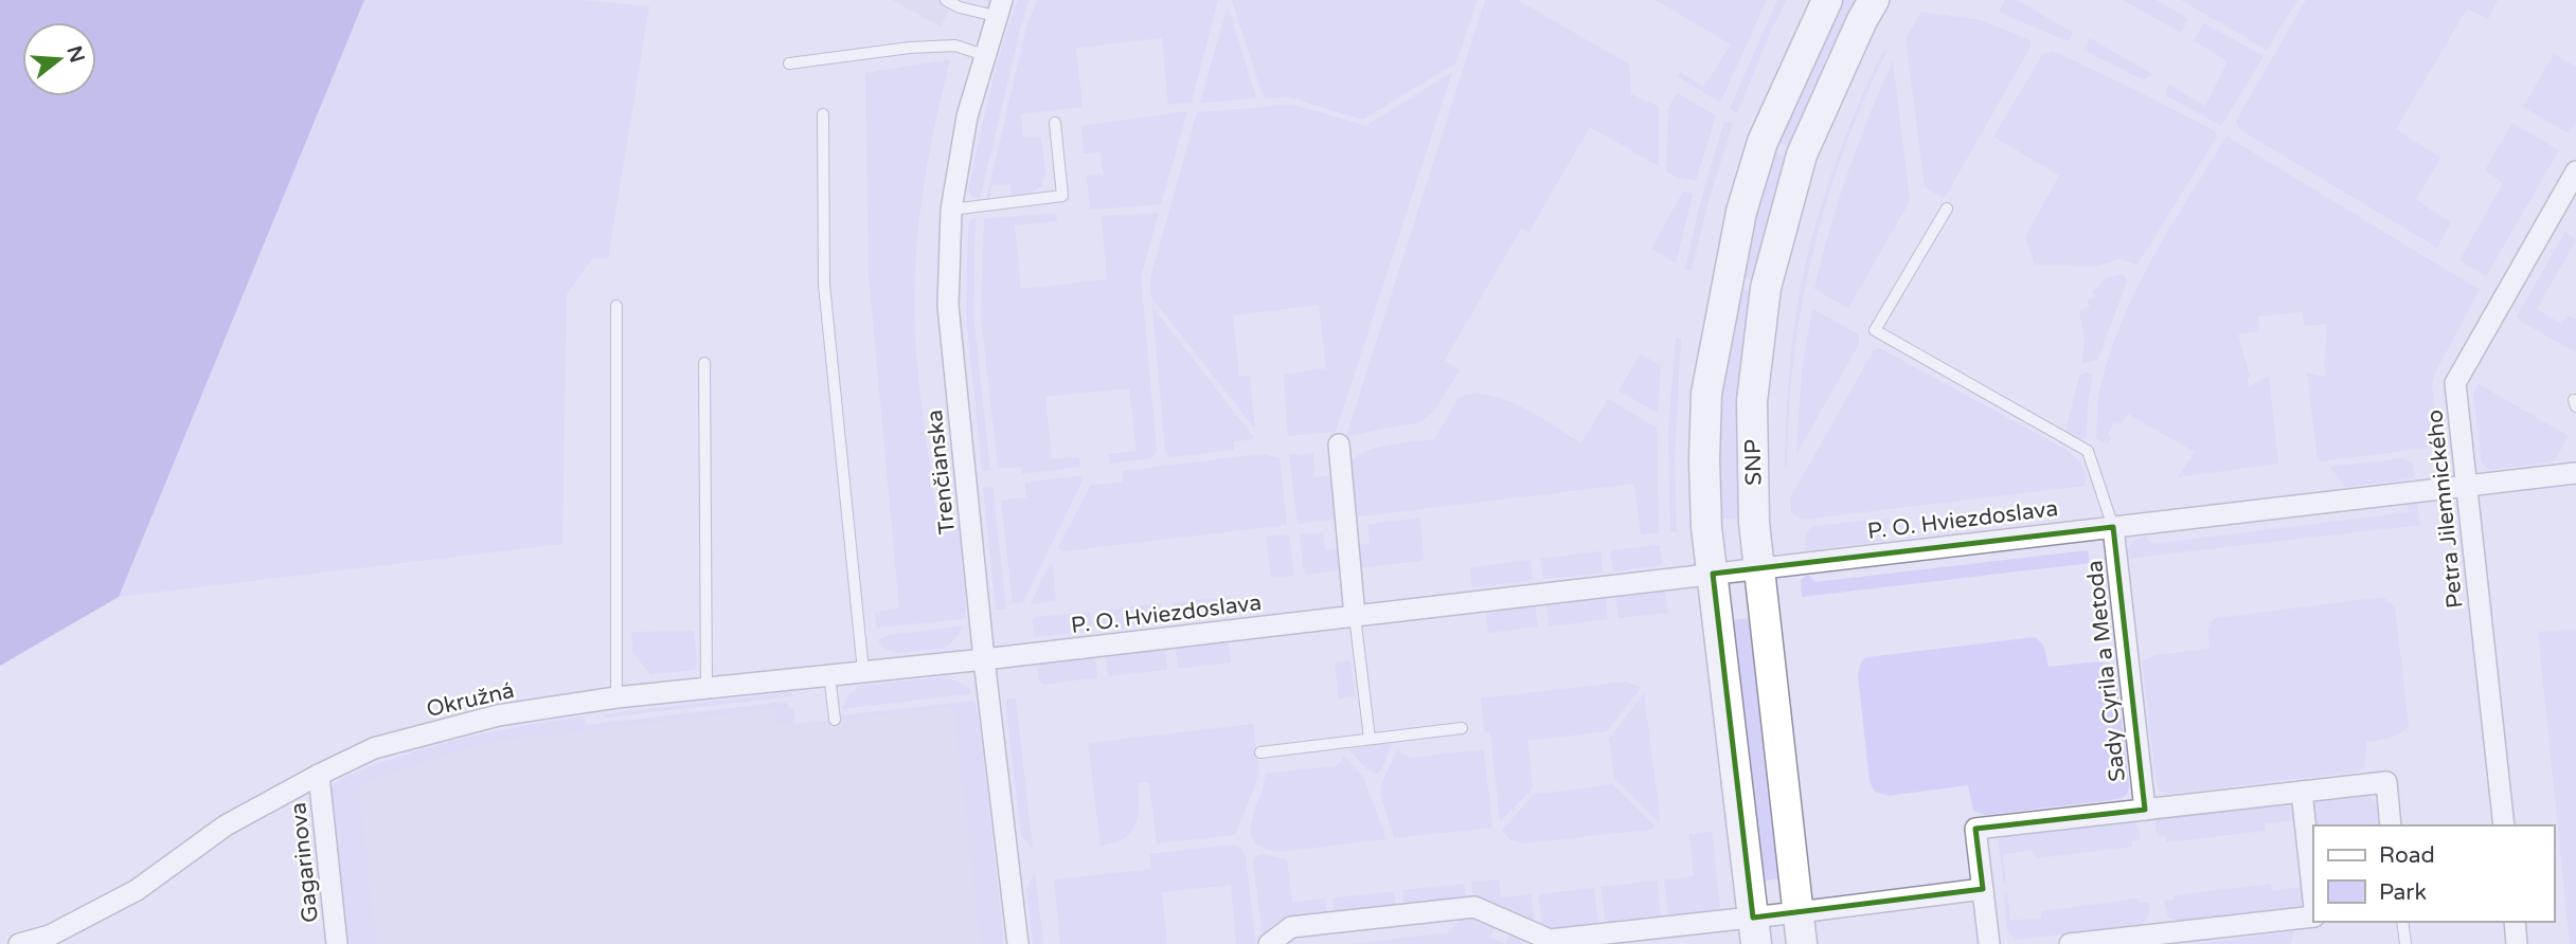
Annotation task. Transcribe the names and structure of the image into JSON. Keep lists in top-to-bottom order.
{
  "streets": {
    "street": [
      "SNP",
      "Trenčianska",
      "Petra Jilemnického",
      "P. O. Hviezdoslava",
      "Sady Cyrila a Metoda",
      "Okružná",
      "Gagarinova"
    ]
  },
  "crossings": [
    ["SNP", "P. O. Hviezdoslava"],
    ["Trenčianska", "P. O. Hviezdoslava"],
    ["Trenčianska", "Okružná"],
    ["Petra Jilemnického", "P. O. Hviezdoslava"],
    ["P. O. Hviezdoslava", "Sady Cyrila a Metoda"],
    ["P. O. Hviezdoslava", "Okružná"],
    ["Okružná", "Gagarinova"]
  ],
  "legend": ["Road", "Park"],
  "north": "right"
}
